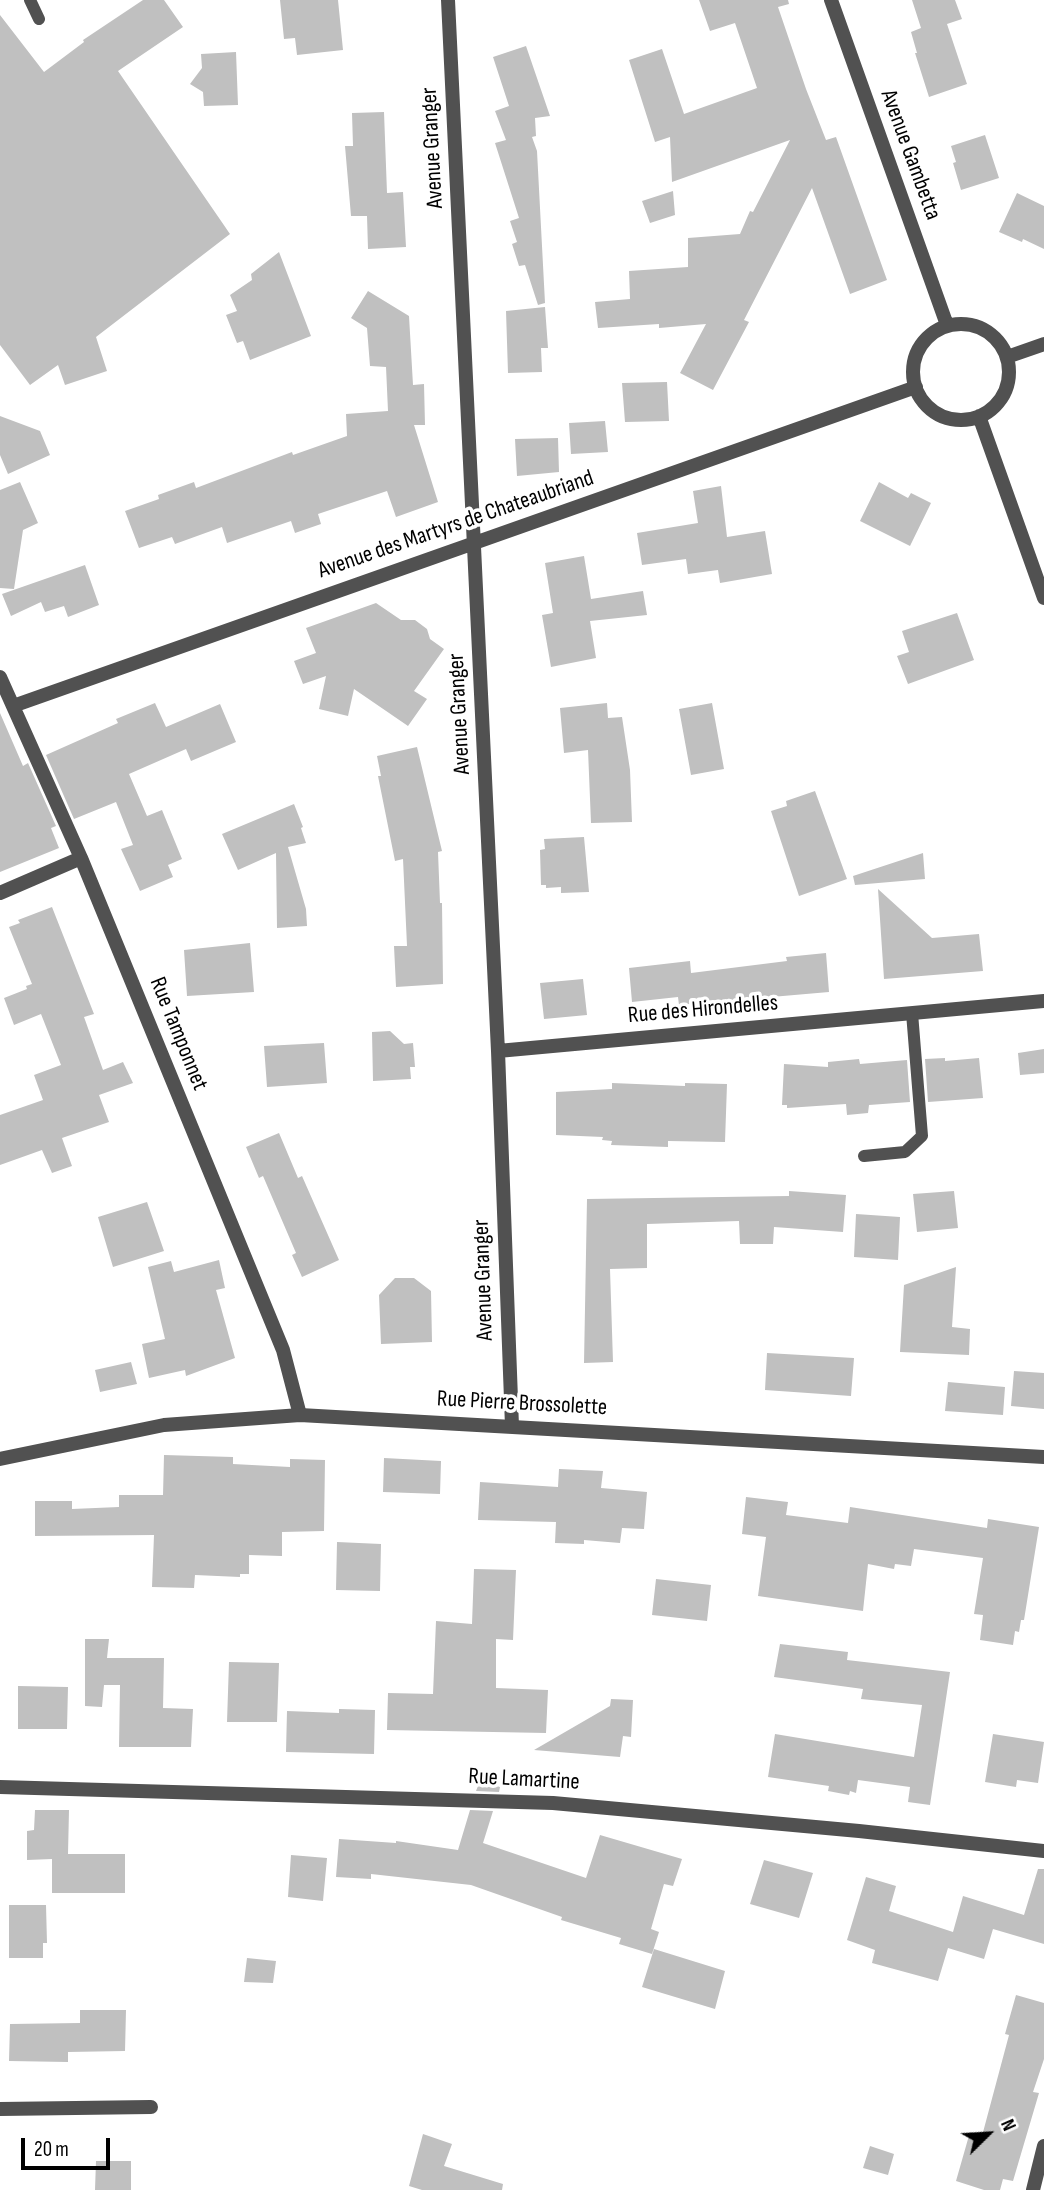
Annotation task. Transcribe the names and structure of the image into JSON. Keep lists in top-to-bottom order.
{
  "streets": {
    "street": [
      "Avenue Granger",
      "Avenue Gambetta",
      "Avenue des Martyrs de Chateaubriand",
      "Rue des Hirondelles",
      "Rue Tamponnet",
      "Rue Pierre Brossolette",
      "Rue Lamartine"
    ]
  },
  "crossings": [
    ["Avenue Granger", "Avenue des Martyrs de Chateaubriand"],
    ["Avenue Granger", "Rue des Hirondelles"],
    ["Avenue Granger", "Rue Pierre Brossolette"],
    ["Avenue Gambetta", "Avenue des Martyrs de Chateaubriand"],
    ["Avenue des Martyrs de Chateaubriand", "Rue Tamponnet"],
    ["Rue Tamponnet", "Rue Pierre Brossolette"]
  ],
  "scale_bar": "20 m",
  "north": "top right"
}
